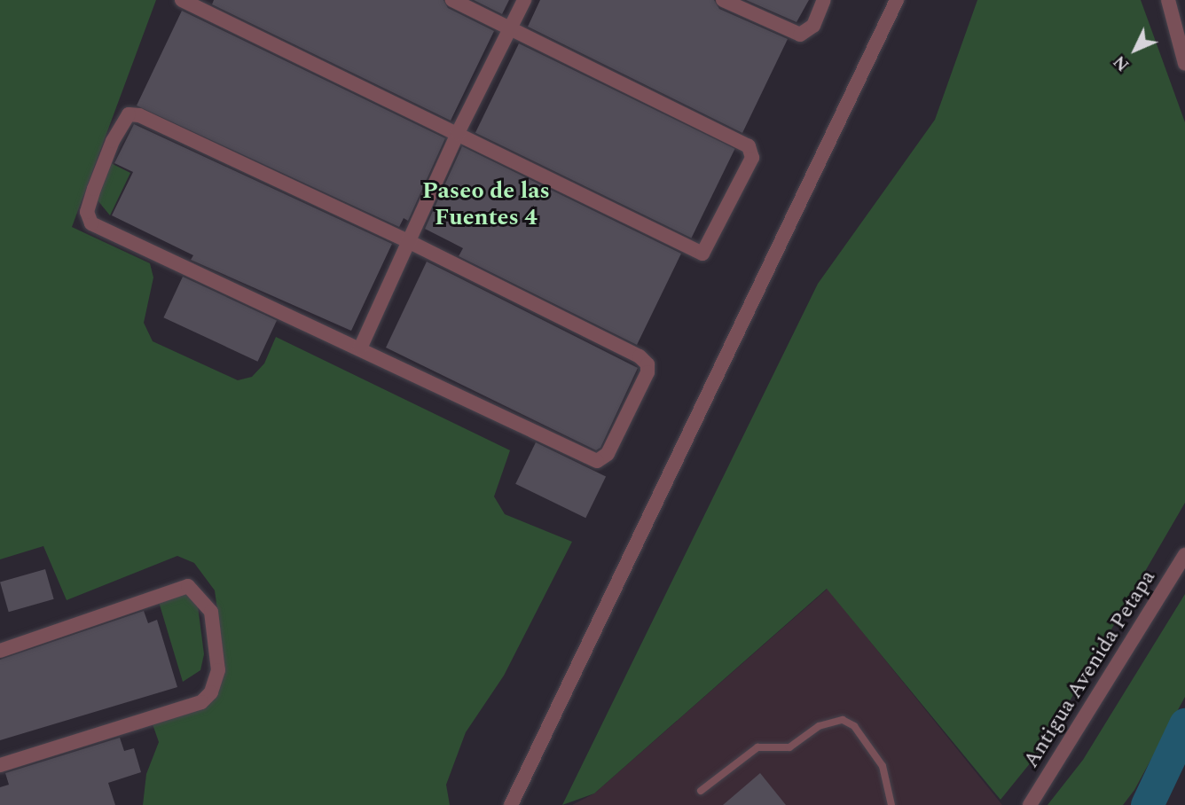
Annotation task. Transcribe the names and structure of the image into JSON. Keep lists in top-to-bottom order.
{
  "streets": {
    "street": ["Antigua Avenida Petapa"]
  },
  "districts": ["Paseo de las Fuentes 4"],
  "north": "bottom left"
}
